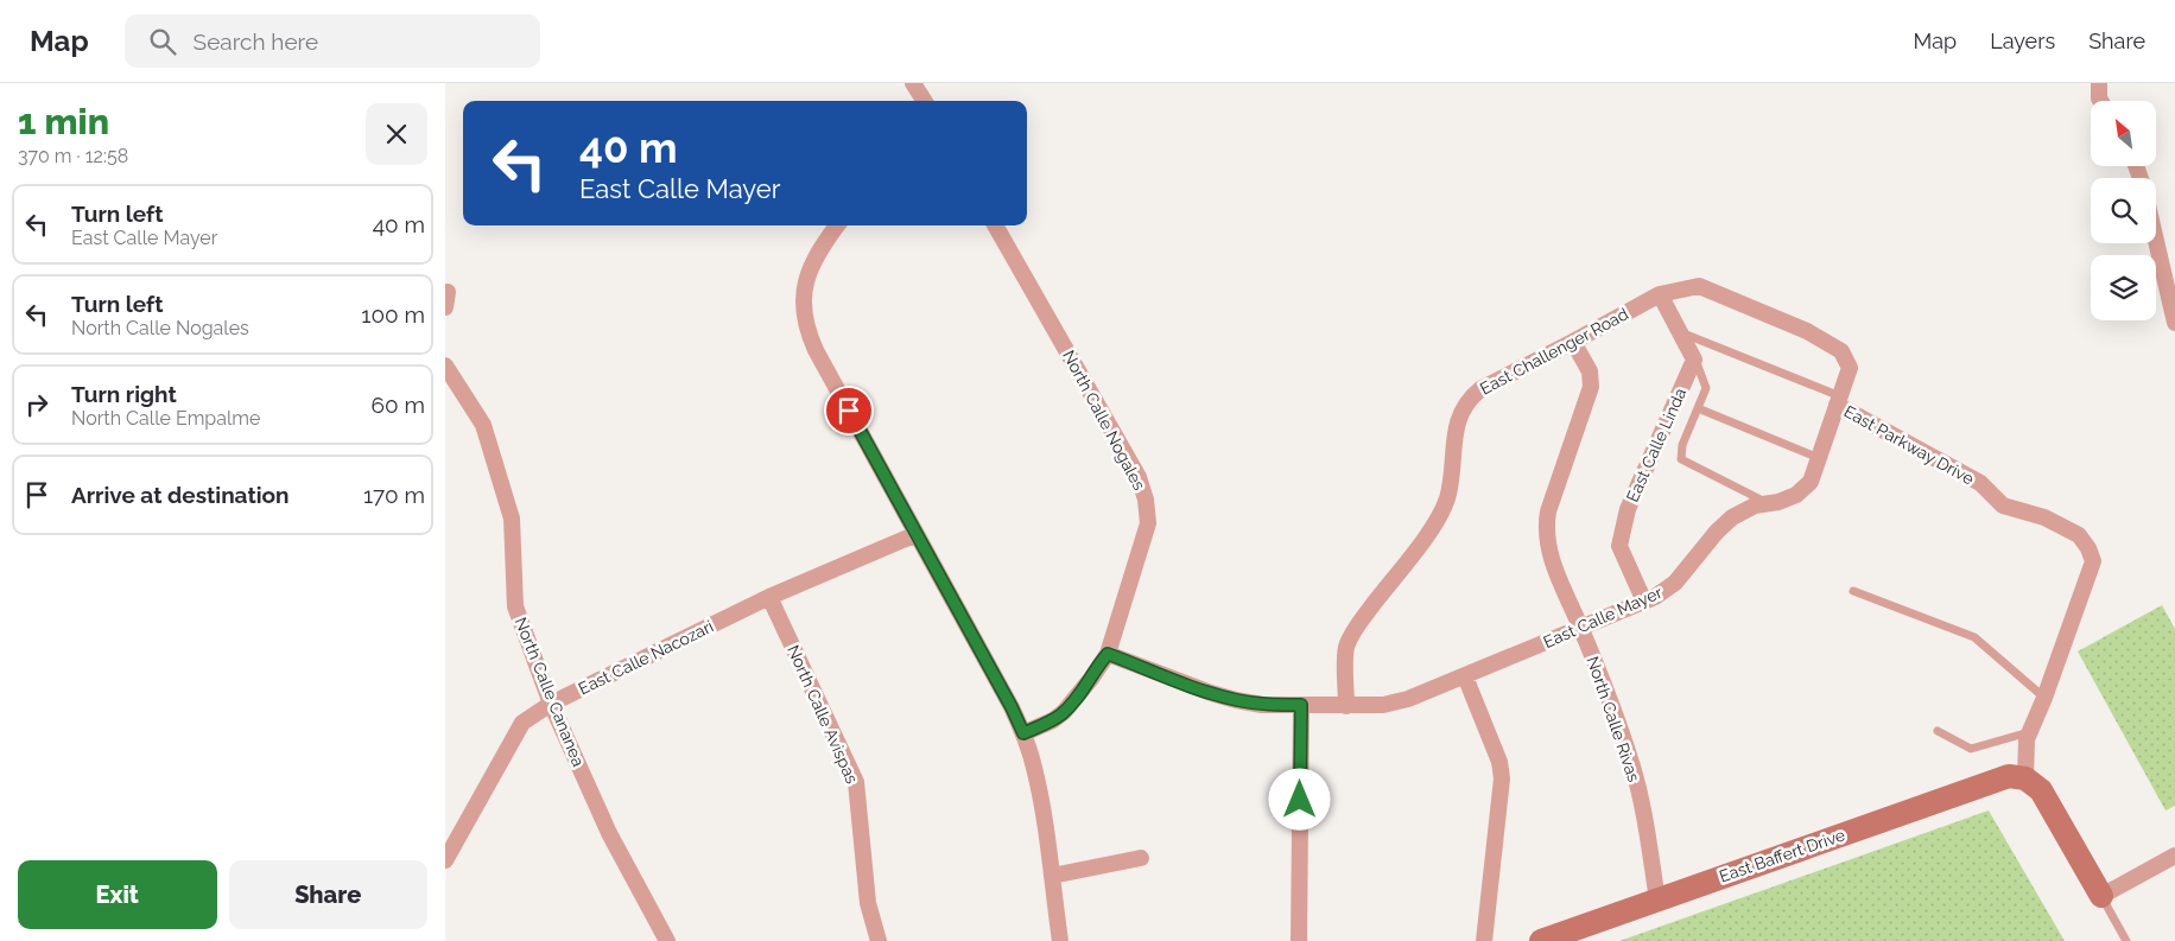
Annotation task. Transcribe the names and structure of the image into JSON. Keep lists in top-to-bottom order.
{
  "streets": {
    "street": [
      "East Challenger Road",
      "North Calle Nogales",
      "East Calle Linda",
      "East Parkway Drive",
      "East Calle Mayer",
      "East Calle Nacozari",
      "North Calle Cananea",
      "North Calle Avispas",
      "North Calle Rivas",
      "East Baffert Drive"
    ]
  },
  "crossings": [
    ["East Challenger Road", "East Calle Mayer"],
    ["East Challenger Road", "North Calle Rivas"],
    ["North Calle Nogales", "East Calle Mayer"],
    ["East Calle Linda", "East Calle Mayer"],
    ["East Parkway Drive", "East Calle Mayer"],
    ["East Calle Mayer", "North Calle Rivas"],
    ["East Calle Nacozari", "North Calle Cananea"],
    ["East Calle Nacozari", "North Calle Avispas"],
    ["North Calle Rivas", "East Baffert Drive"]
  ],
  "north": "top left",
  "page": {
    "header": "Map",
    "search": "Search here",
    "nav": ["Map", "Layers", "Share"],
    "heading": ["1 min", "370 m · 12:58"],
    "turn": ["40 m", "East Calle Mayer"],
    "list": [
      {
        "name": "Turn left",
        "note": "East Calle Mayer",
        "value": "40 m"
      },
      {
        "name": "Turn left",
        "note": "North Calle Nogales",
        "value": "100 m"
      },
      {
        "name": "Turn right",
        "note": "North Calle Empalme",
        "value": "60 m"
      },
      {
        "name": "Arrive at destination",
        "value": "170 m"
      }
    ],
    "buttons": ["Exit", "Share"]
  }
}
